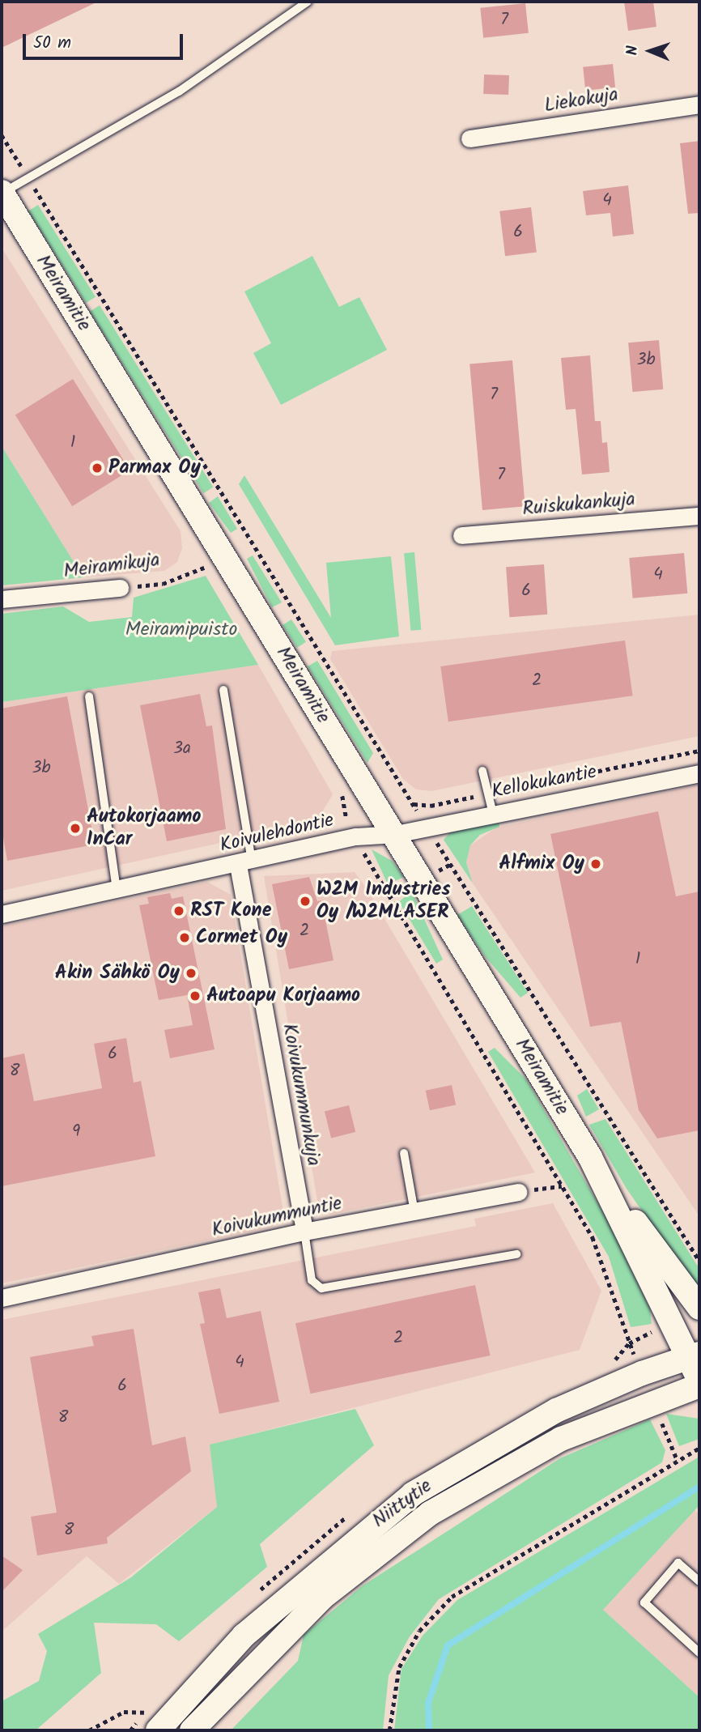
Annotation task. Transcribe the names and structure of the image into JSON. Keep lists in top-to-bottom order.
{
  "streets": {
    "main road": ["Meiramitie", "Niittytie"],
    "street": [
      "Liekokuja",
      "Ruiskukankuja",
      "Meiramikuja",
      "Kellokukantie",
      "Koivulehdontie",
      "Koivukummunkuja",
      "Koivukummuntie"
    ]
  },
  "crossings": [
    ["Meiramitie", "Meiramikuja"],
    ["Meiramitie", "Kellokukantie"],
    ["Meiramitie", "Koivulehdontie"],
    ["Meiramitie", "Niittytie"],
    ["Kellokukantie", "Koivulehdontie"],
    ["Koivulehdontie", "Koivukummunkuja"],
    ["Koivukummunkuja", "Koivukummuntie"]
  ],
  "parks": ["Meiramipuisto"],
  "places": [
    "Parmax Oy",
    "Autokorjaamo InCar",
    "Alfmix Oy",
    "W2M Industries Oy /W2MLASER",
    "RST Kone",
    "Cormet Oy",
    "Akin Sähkö Oy",
    "Autoapu Korjaamo"
  ],
  "house_numbers": [
    "7",
    "4",
    "6",
    "3b",
    "7",
    "1",
    "7",
    "4",
    "6",
    "2",
    "3a",
    "3b",
    "2",
    "1",
    "6",
    "8",
    "9",
    "2",
    "4",
    "6",
    "8",
    "8"
  ],
  "scale_bar": "50 m",
  "north": "left"
}
